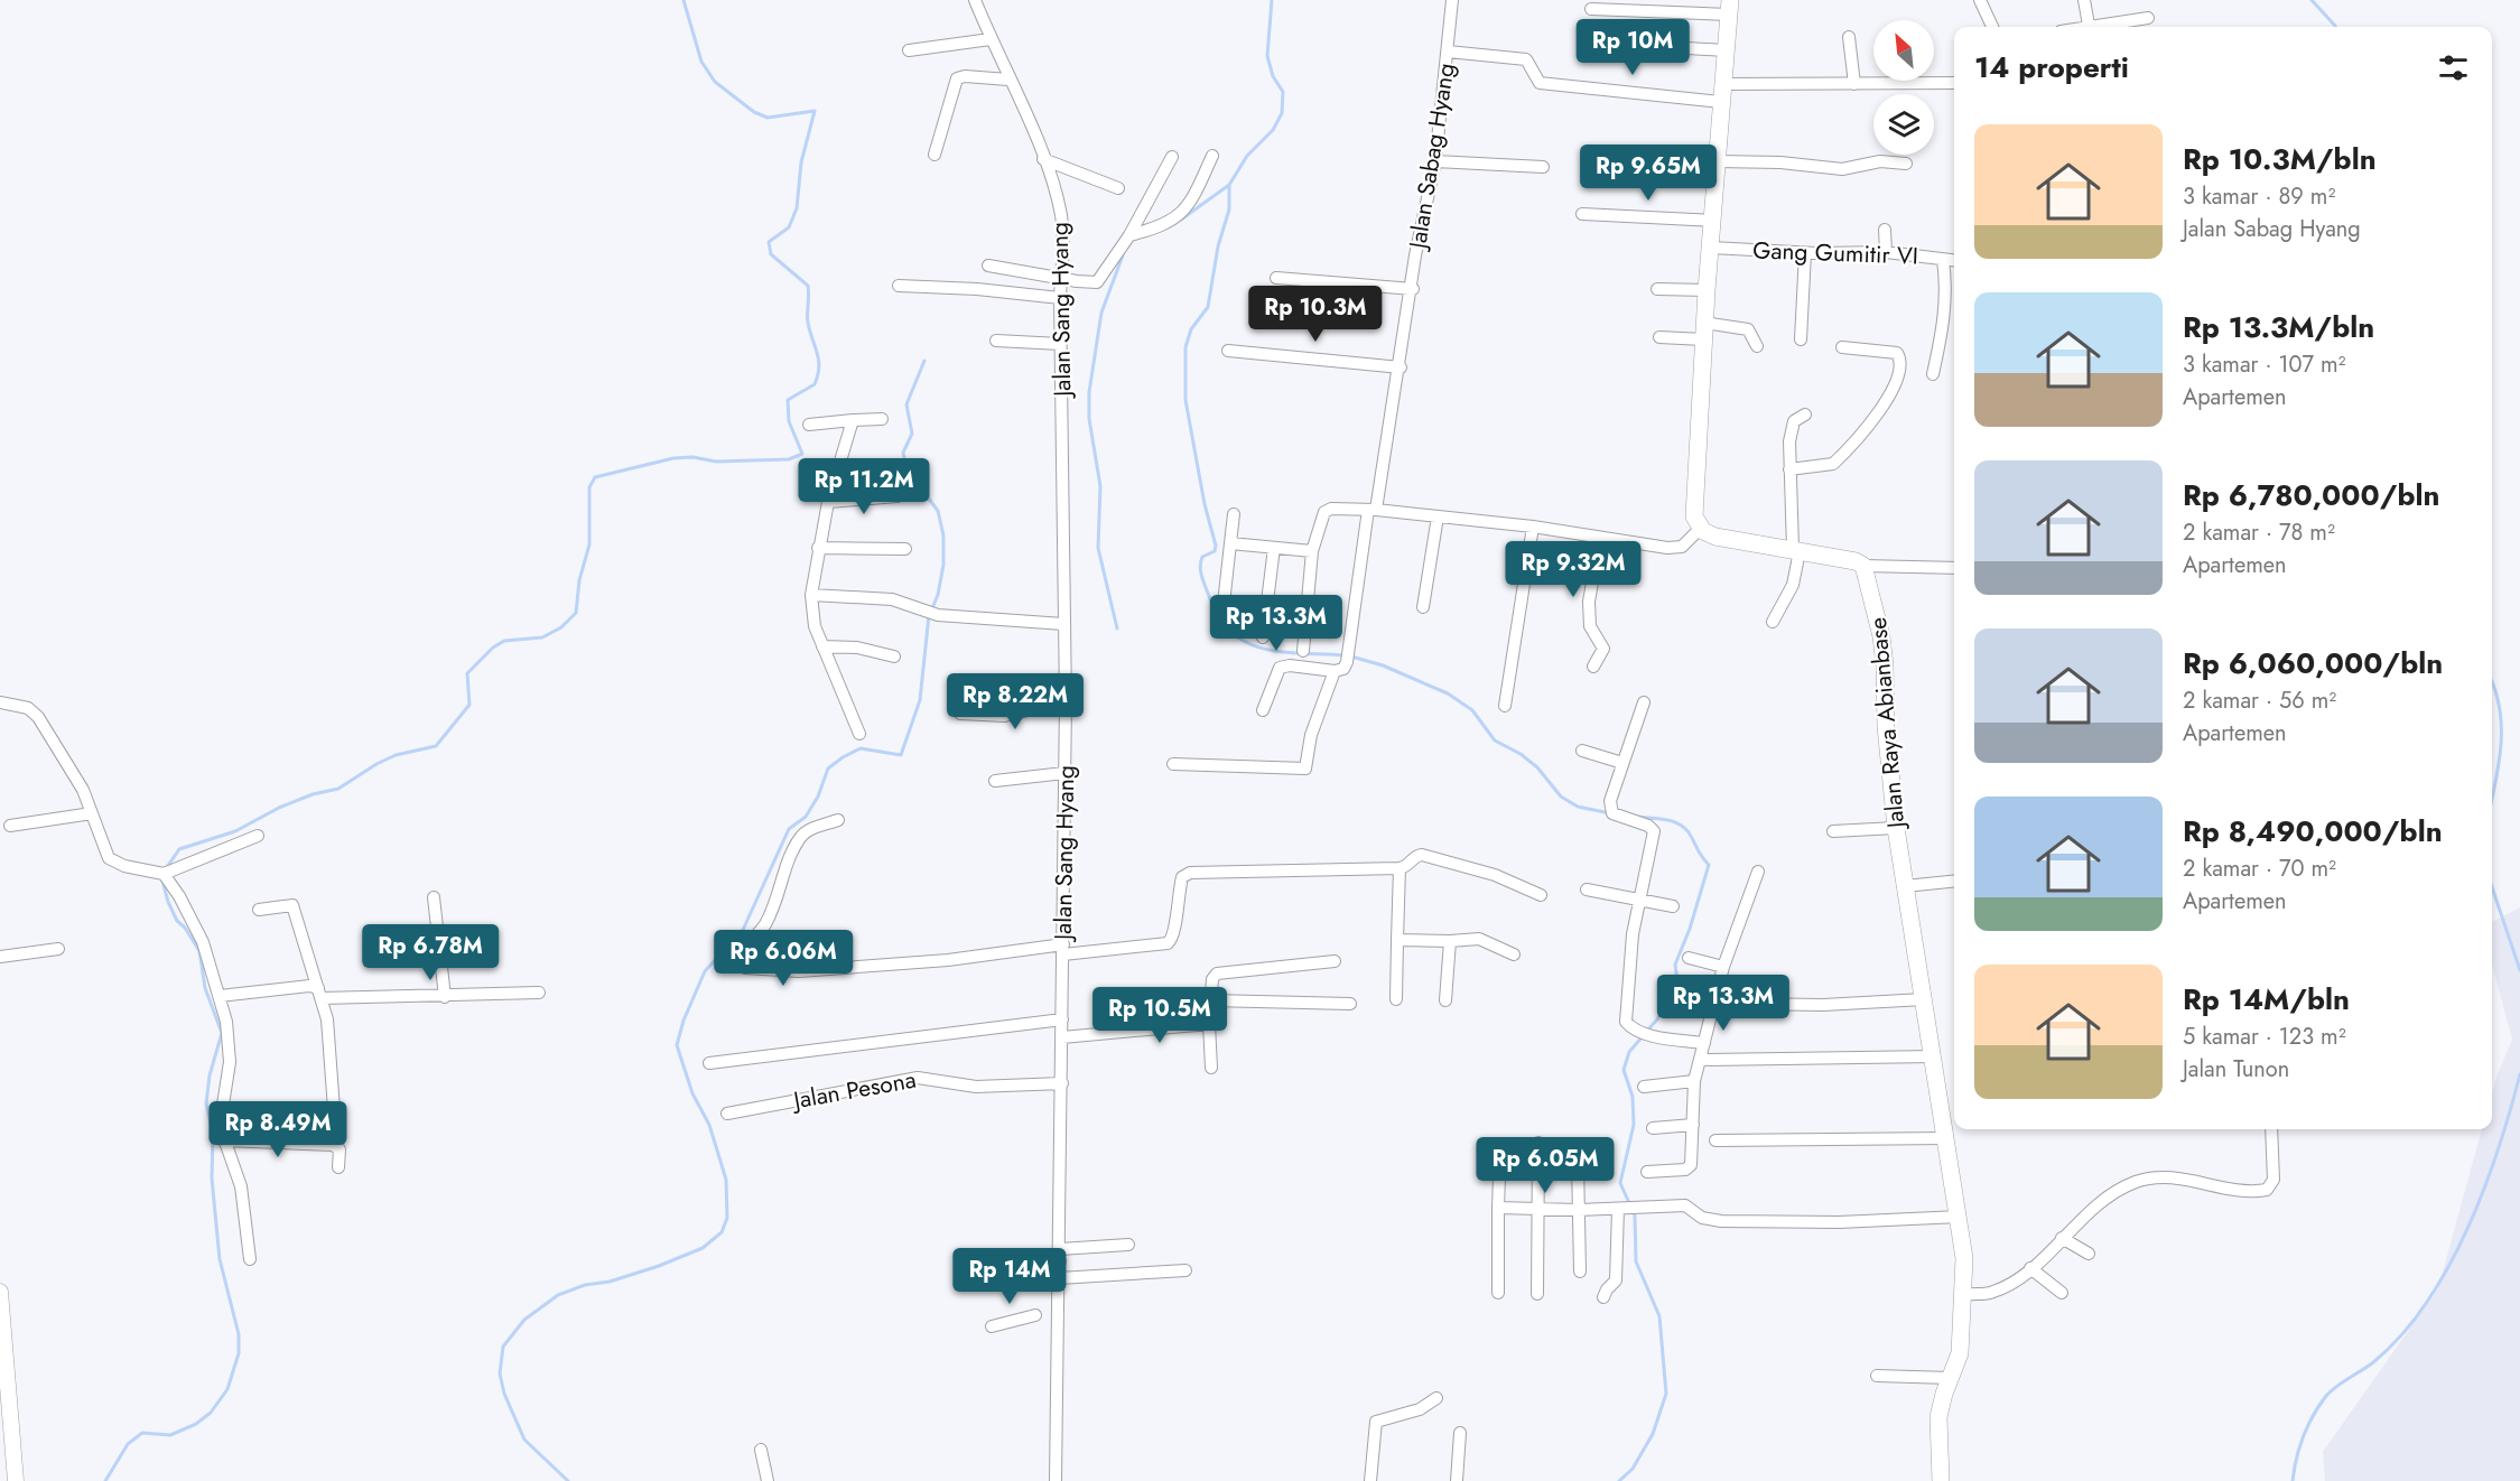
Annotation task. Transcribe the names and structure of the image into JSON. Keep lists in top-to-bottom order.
{
  "streets": {
    "main road": ["Jalan Raya Abianbase"],
    "street": [
      "Jalan Sabag Hyang",
      "Gang Gumitir VI",
      "Jalan Sang Hyang",
      "Jalan Pesona"
    ]
  },
  "crossings": [
    ["Jalan Sang Hyang", "Jalan Pesona"]
  ],
  "north": "top left",
  "page": {
    "price": [
      "Rp 10M",
      "Rp 9.65M",
      "Rp 10.3M",
      "Rp 11.2M",
      "Rp 9.32M",
      "Rp 13.3M",
      "Rp 8.22M",
      "Rp 6.78M",
      "Rp 6.06M",
      "Rp 13.3M",
      "Rp 10.5M",
      "Rp 8.49M",
      "Rp 6.05M",
      "Rp 14M"
    ],
    "heading": "14 properti",
    "list": [
      {
        "name": "Rp 10.3M/bln",
        "note": "3 kamar · 89 m² · Jalan Sabag Hyang"
      },
      {
        "name": "Rp 13.3M/bln",
        "note": "3 kamar · 107 m² · Apartemen"
      },
      {
        "name": "Rp 6,780,000/bln",
        "note": "2 kamar · 78 m² · Apartemen"
      },
      {
        "name": "Rp 6,060,000/bln",
        "note": "2 kamar · 56 m² · Apartemen"
      },
      {
        "name": "Rp 8,490,000/bln",
        "note": "2 kamar · 70 m² · Apartemen"
      },
      {
        "name": "Rp 14M/bln",
        "note": "5 kamar · 123 m² · Jalan Tunon"
      }
    ]
  }
}
